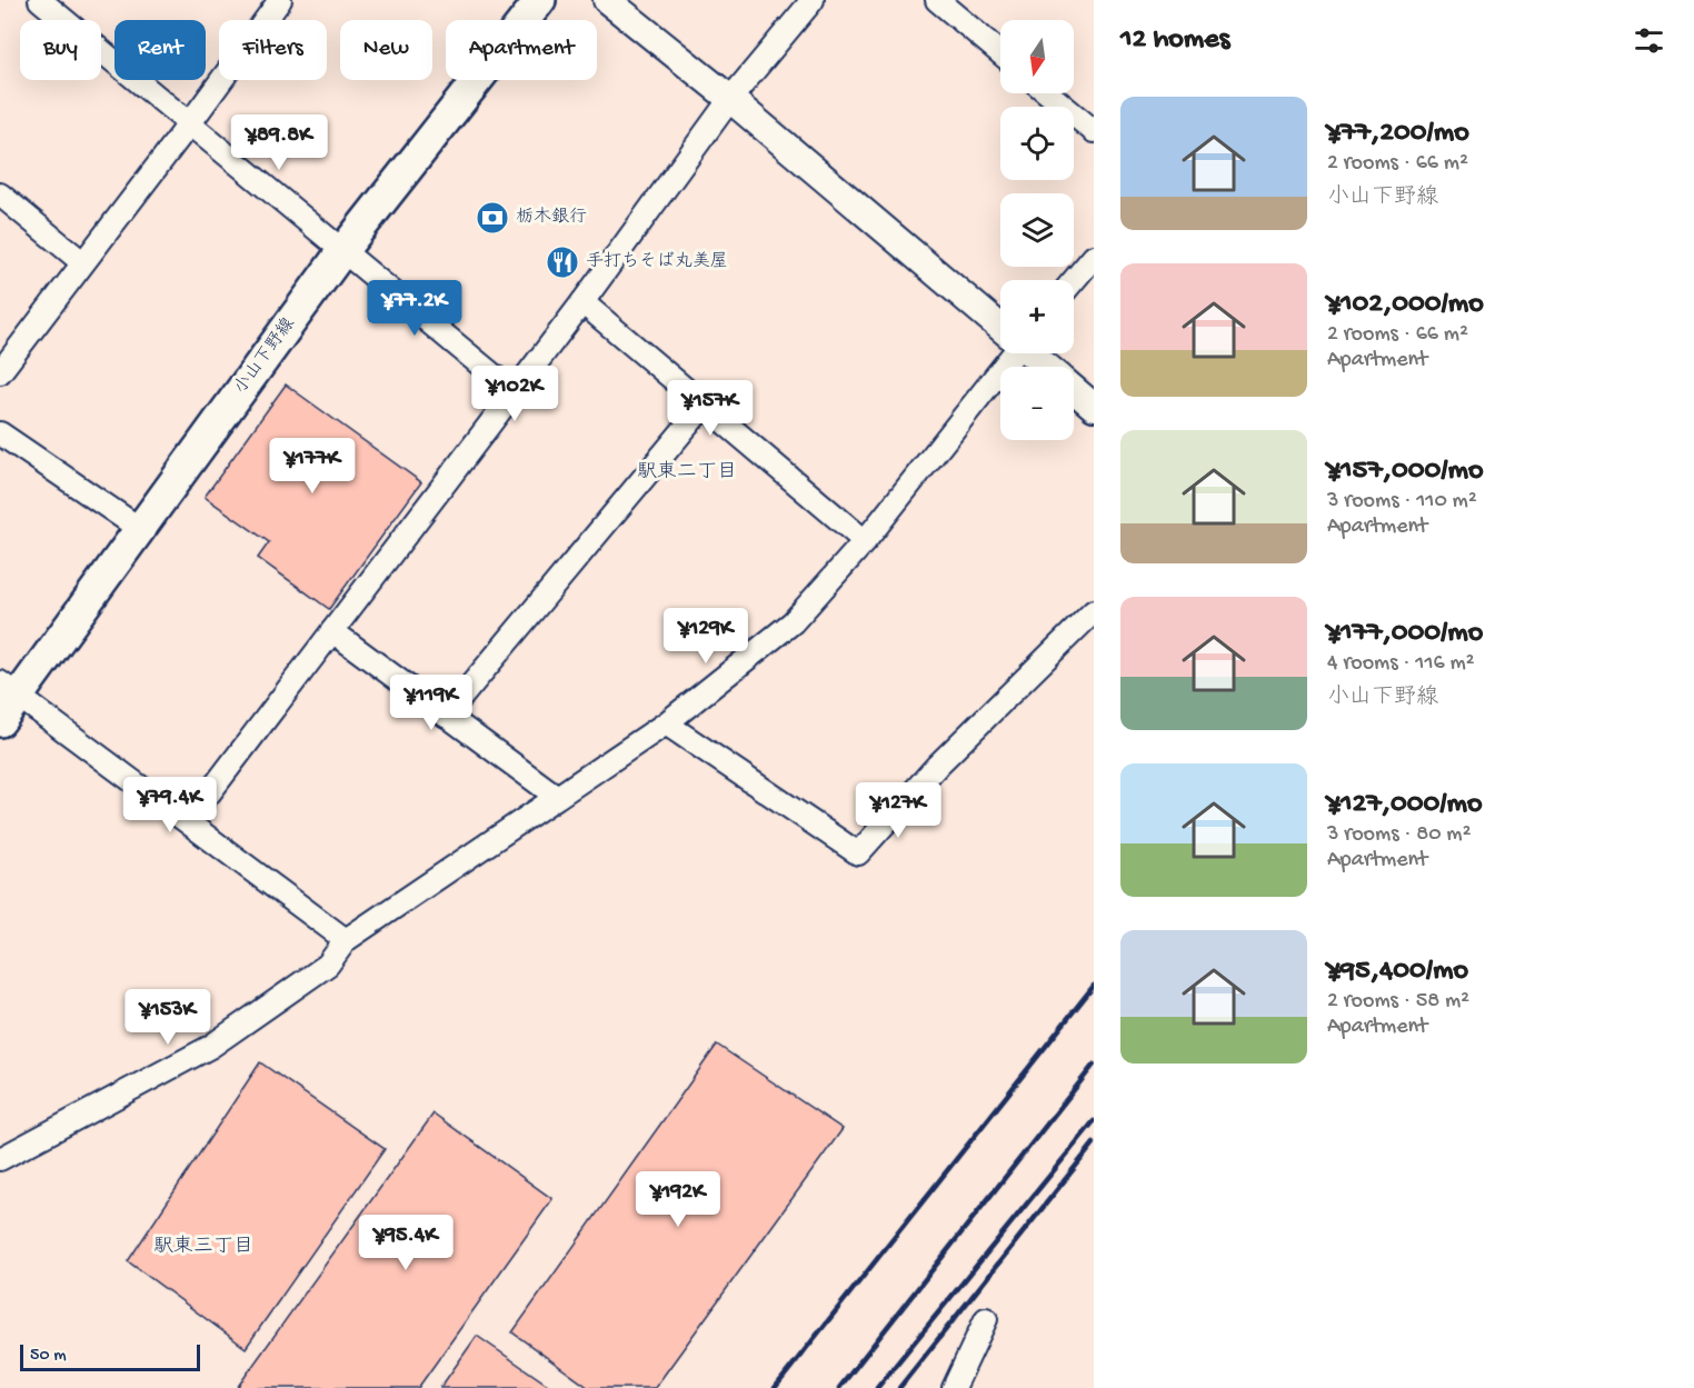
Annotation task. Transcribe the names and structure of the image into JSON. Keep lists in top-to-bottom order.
{
  "streets": {
    "main road": ["小山下野線"]
  },
  "districts": ["駅東二丁目", "駅東三丁目"],
  "places": {
    "bank": ["栃木銀行"],
    "restaurant": ["手打ちそば丸美屋"]
  },
  "scale_bar": "50 m",
  "north": "bottom",
  "page": {
    "heading": "12 homes",
    "map_buttons": ["+", "−"],
    "chip": [
      "Buy",
      "Rent",
      "Filters",
      "New",
      "Apartment"
    ],
    "list": [
      {
        "name": "¥77,200/mo",
        "note": "2 rooms · 66 m² · 小山下野線"
      },
      {
        "name": "¥102,000/mo",
        "note": "2 rooms · 66 m² · Apartment"
      },
      {
        "name": "¥157,000/mo",
        "note": "3 rooms · 110 m² · Apartment"
      },
      {
        "name": "¥177,000/mo",
        "note": "4 rooms · 116 m² · 小山下野線"
      },
      {
        "name": "¥127,000/mo",
        "note": "3 rooms · 80 m² · Apartment"
      },
      {
        "name": "¥95,400/mo",
        "note": "2 rooms · 58 m² · Apartment"
      }
    ],
    "price": [
      "¥89.8K",
      "¥77.2K",
      "¥102K",
      "¥157K",
      "¥177K",
      "¥129K",
      "¥119K",
      "¥79.4K",
      "¥127K",
      "¥153K",
      "¥192K",
      "¥95.4K"
    ],
    "scale": "50 m"
  }
}
